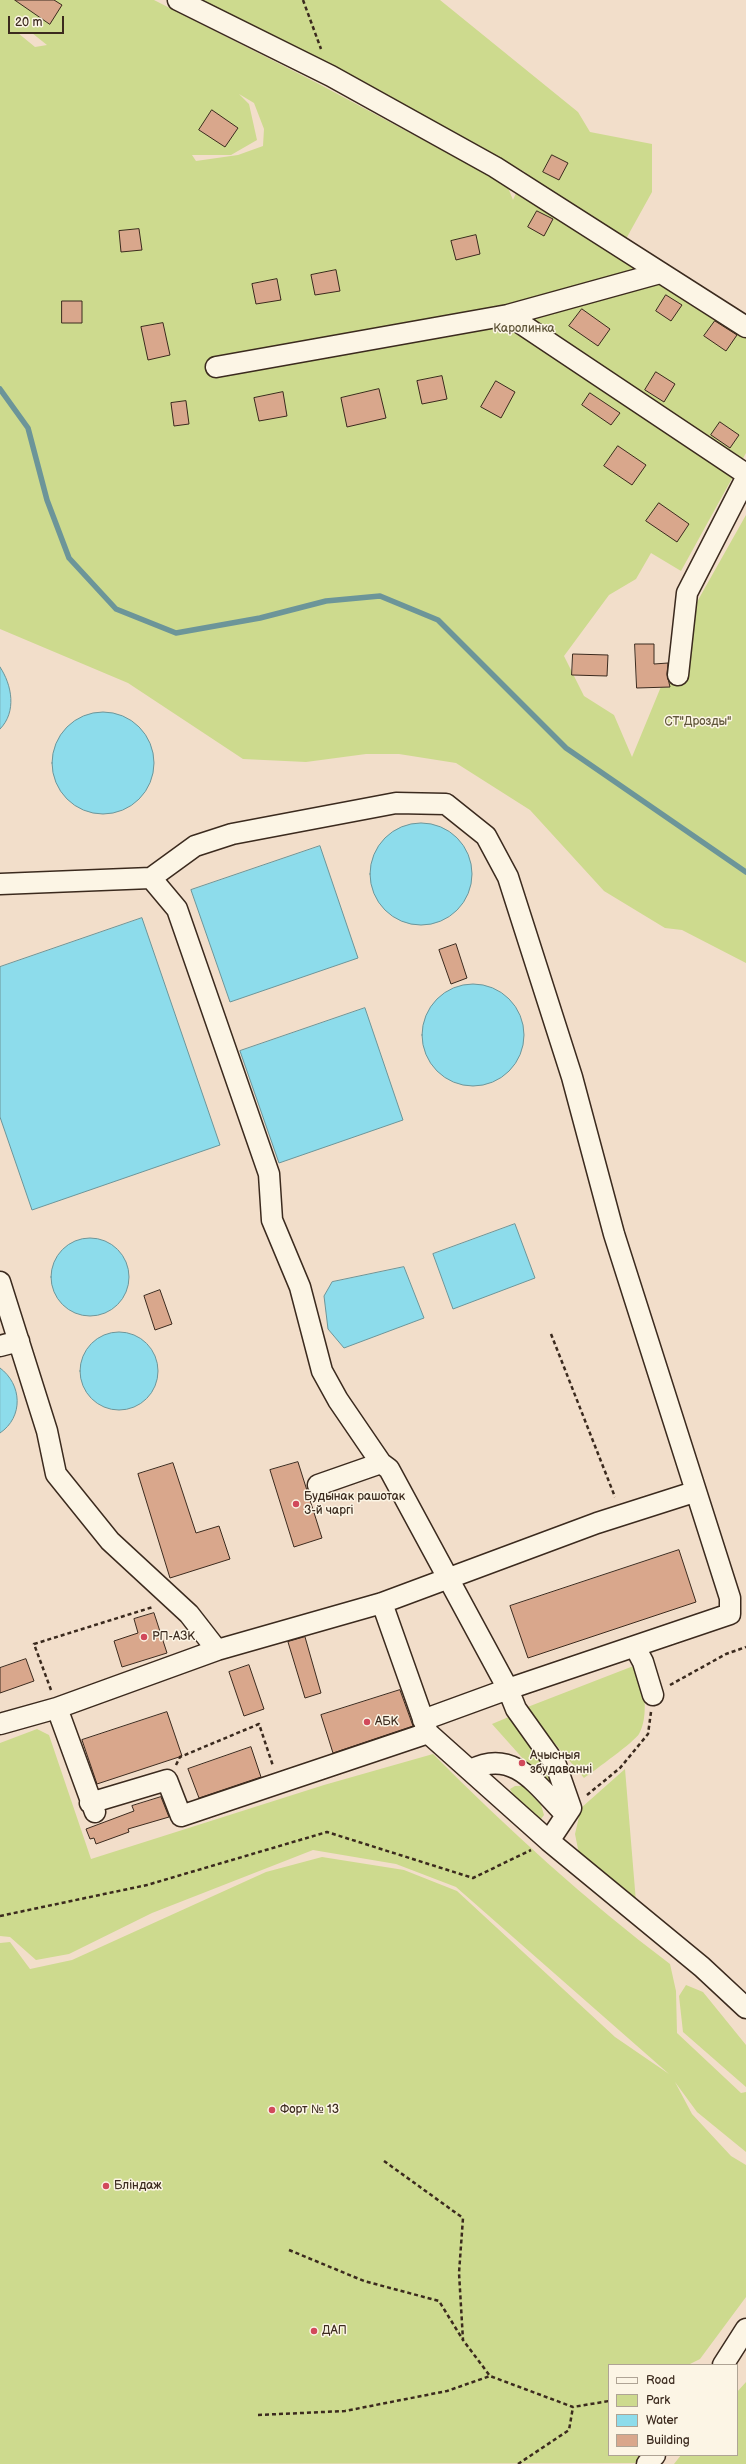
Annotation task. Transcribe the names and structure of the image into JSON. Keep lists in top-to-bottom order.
{
  "parks": ["Каролинка", "СТ\"Дрозды\""],
  "places": [
    "Будынак рашотак 3-й чаргі",
    "РП-АЗК",
    "АБК",
    "Ачысныя збудаванні",
    "Форт № 13",
    "Бліндаж",
    "ДАП"
  ],
  "legend": [
    "Road",
    "Park",
    "Water",
    "Building"
  ],
  "scale_bar": "20 m"
}
